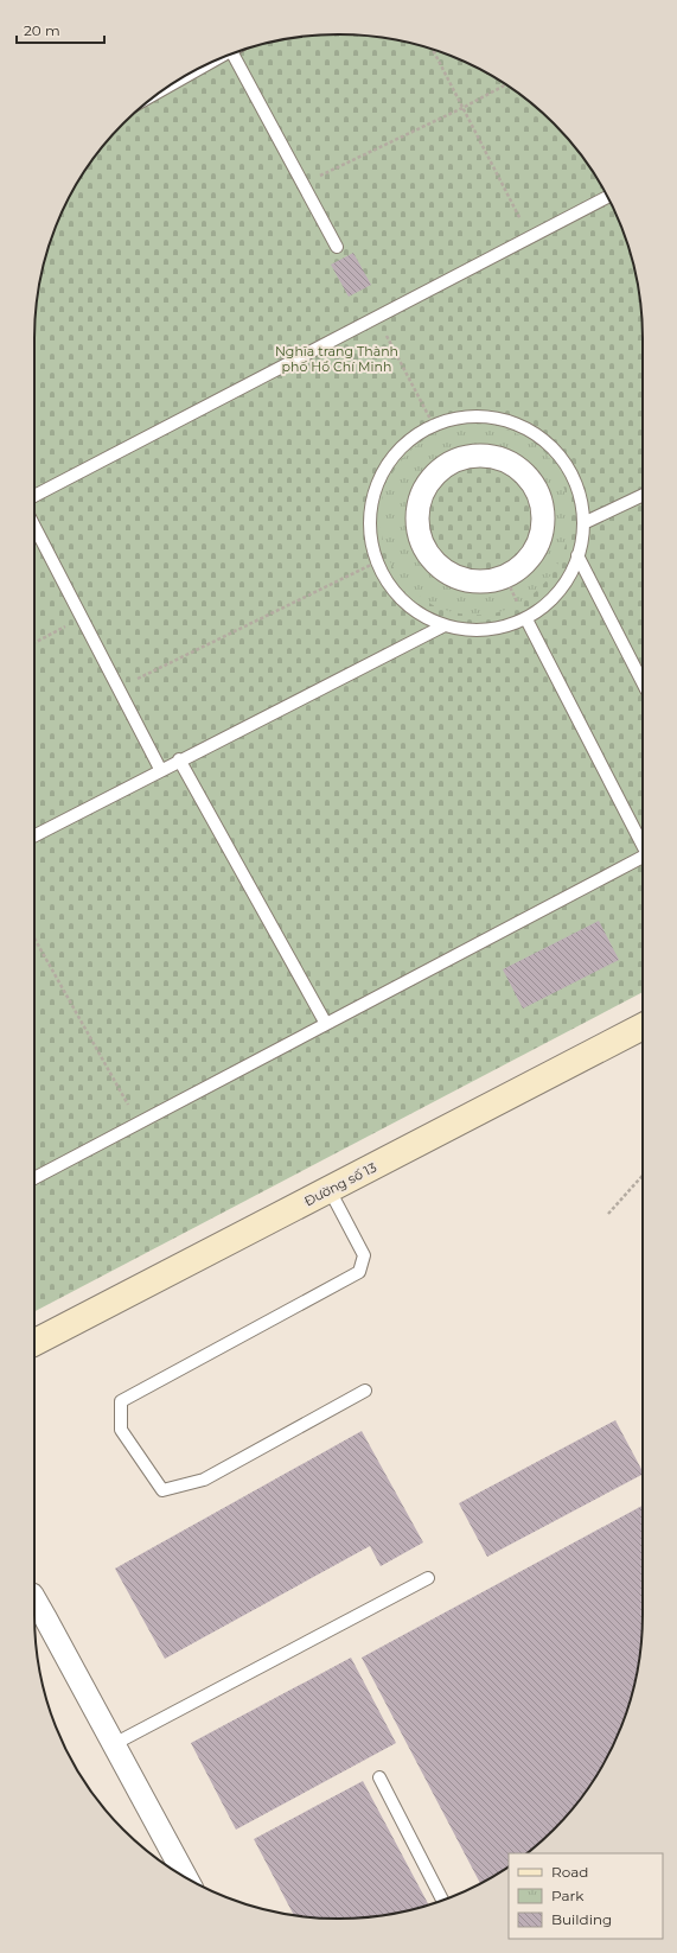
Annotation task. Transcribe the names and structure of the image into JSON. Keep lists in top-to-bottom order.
{
  "streets": {
    "street": ["Đường số 13"]
  },
  "parks": ["Nghĩa trang Thành phố Hồ Chí Minh"],
  "legend": ["Road", "Park", "Building"],
  "scale_bar": "20 m"
}
